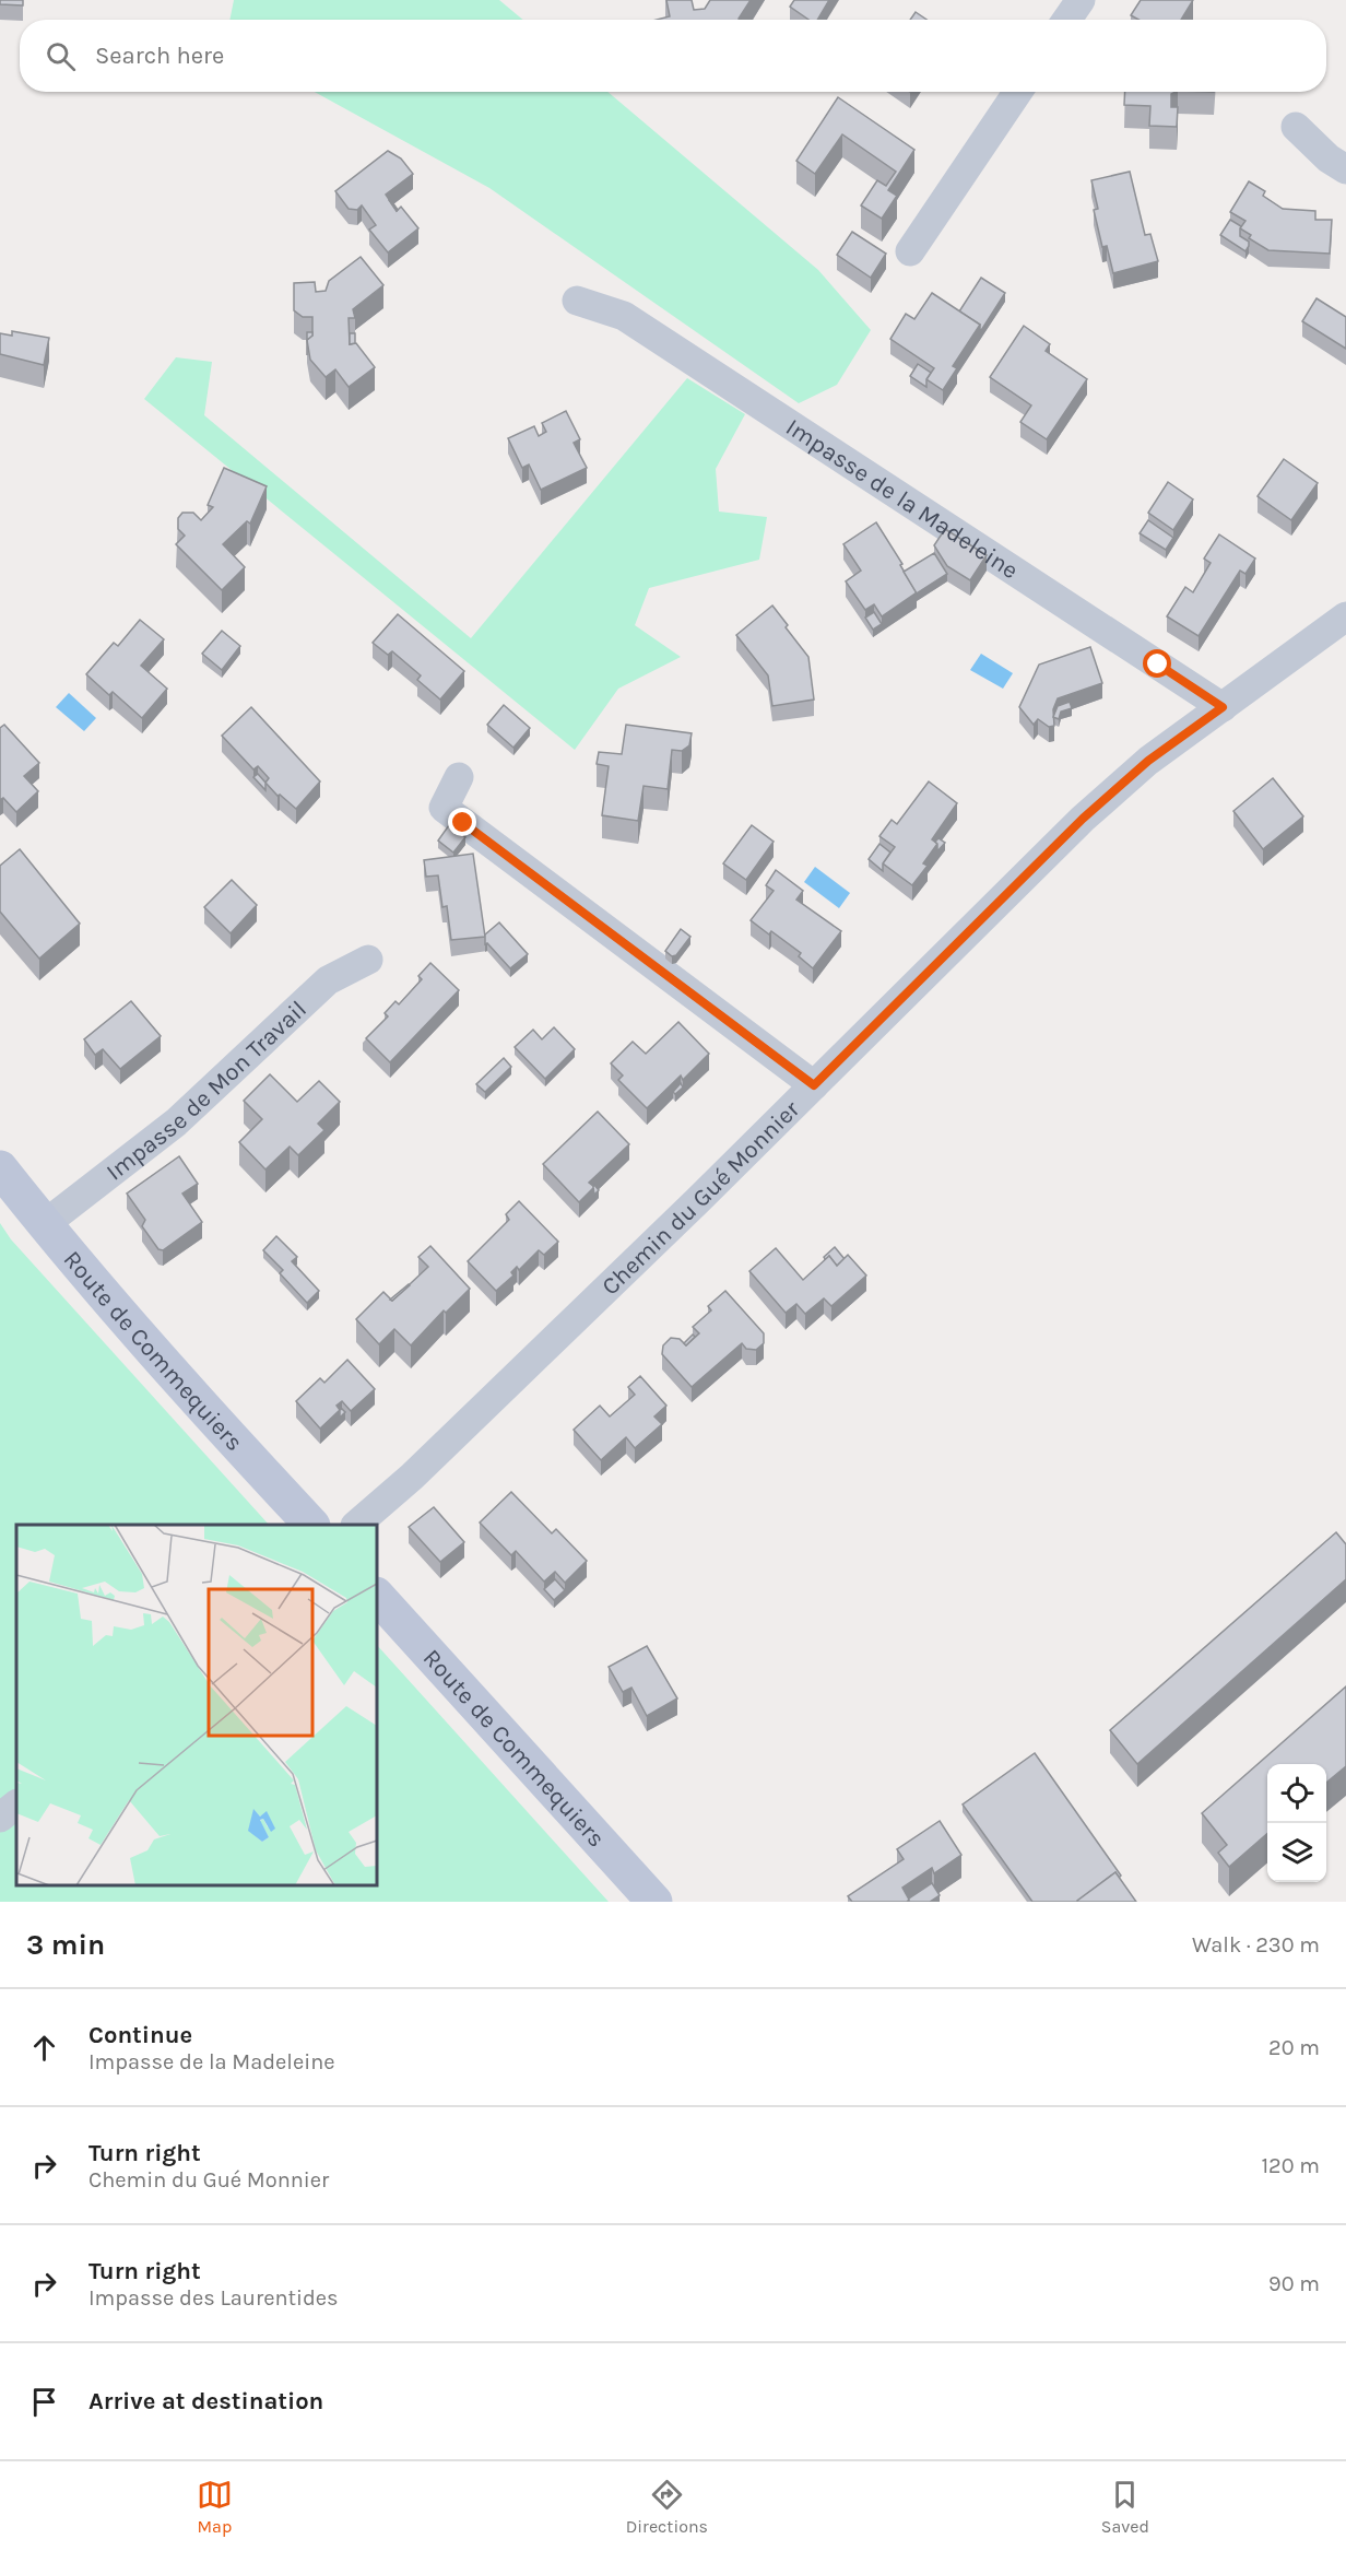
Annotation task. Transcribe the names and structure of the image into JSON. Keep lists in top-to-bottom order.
{
  "streets": {
    "street": [
      "Impasse de la Madeleine",
      "Impasse de Mon Travail",
      "Chemin du Gué Monnier",
      "Route de Commequiers"
    ]
  },
  "crossings": [
    ["Impasse de la Madeleine", "Chemin du Gué Monnier"],
    ["Impasse de Mon Travail", "Route de Commequiers"]
  ],
  "page": {
    "search": "Search here",
    "heading": ["3 min", "Walk · 230 m"],
    "list": [
      ["Continue", "Impasse de la Madeleine", "20 m"],
      ["Turn right", "Chemin du Gué Monnier", "120 m"],
      ["Turn right", "Impasse des Laurentides", "90 m"],
      "Arrive at destination"
    ],
    "nav": ["Map", "Directions", "Saved"]
  }
}
